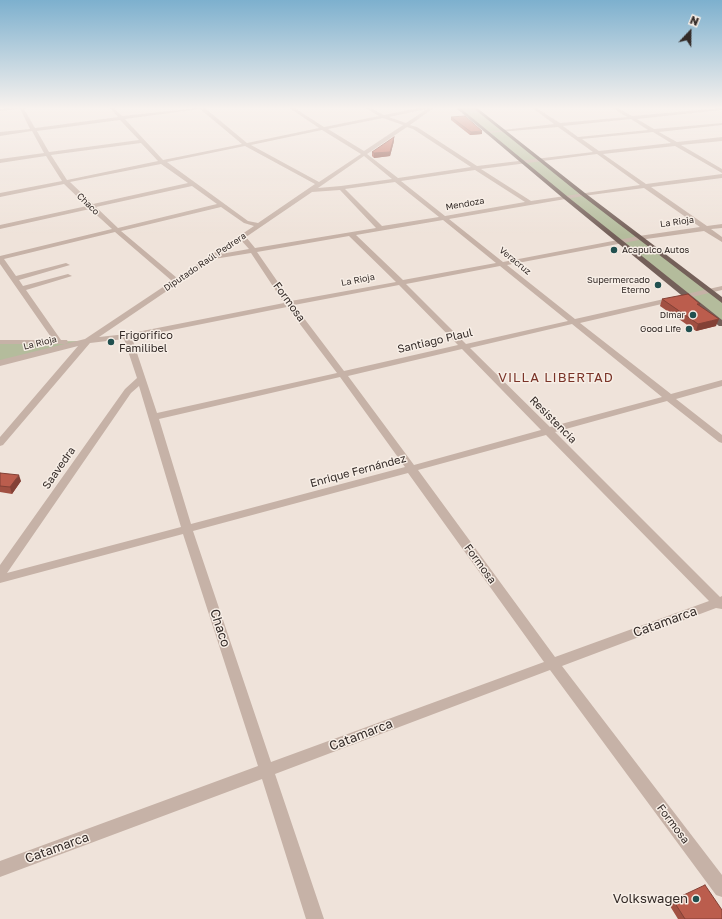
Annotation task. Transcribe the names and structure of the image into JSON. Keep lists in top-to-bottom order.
{
  "streets": {
    "street": [
      "Chaco",
      "Mendoza",
      "La Rioja",
      "Veracruz",
      "Diputado Raúl Pedrera",
      "Formosa",
      "Santiago Plaul",
      "Resistencia",
      "Saavedra",
      "Enrique Fernández",
      "Catamarca"
    ]
  },
  "crossings": [
    ["Chaco", "La Rioja"],
    ["Chaco", "Diputado Raúl Pedrera"],
    ["Chaco", "Santiago Plaul"],
    ["Chaco", "Saavedra"],
    ["Chaco", "Enrique Fernández"],
    ["Chaco", "Catamarca"],
    ["Mendoza", "Veracruz"],
    ["Mendoza", "Diputado Raúl Pedrera"],
    ["Mendoza", "Formosa"],
    ["Mendoza", "Resistencia"],
    ["La Rioja", "Veracruz"],
    ["La Rioja", "Diputado Raúl Pedrera"],
    ["La Rioja", "Formosa"],
    ["La Rioja", "Resistencia"],
    ["Veracruz", "Diputado Raúl Pedrera"],
    ["Veracruz", "Santiago Plaul"],
    ["Veracruz", "Enrique Fernández"],
    ["Diputado Raúl Pedrera", "Formosa"],
    ["Formosa", "Santiago Plaul"],
    ["Formosa", "Enrique Fernández"],
    ["Formosa", "Catamarca"],
    ["Santiago Plaul", "Resistencia"],
    ["Resistencia", "Enrique Fernández"],
    ["Resistencia", "Catamarca"]
  ],
  "districts": ["VILLA LIBERTAD"],
  "places": [
    "Acapulco Autos",
    "Supermercado Eterno",
    "Dimar",
    "Good Life",
    "Frigorifico Familibel",
    "Volkswagen"
  ],
  "north": "top"
}
